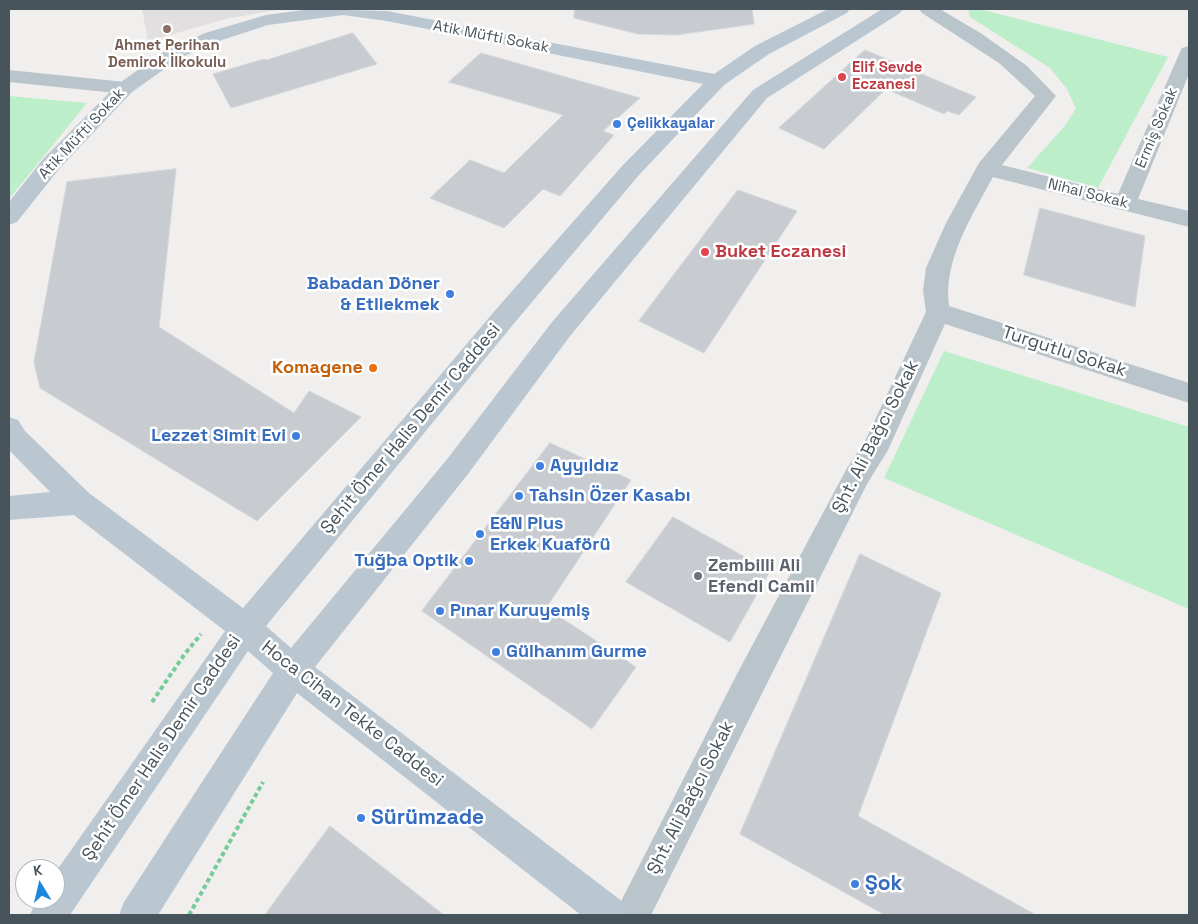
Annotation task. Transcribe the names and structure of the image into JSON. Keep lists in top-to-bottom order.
{
  "streets": {
    "main road": ["Atik Müfti Sokak", "Şehit Ömer Halis Demir Caddesi", "Hoca Cihan Tekke Caddesi"],
    "street": [
      "Ermiş Sokak",
      "Nihal Sokak",
      "Turgutlu Sokak",
      "Şht. Ali Bağcı Sokak"
    ]
  },
  "crossings": [
    ["Atik Müfti Sokak", "Şehit Ömer Halis Demir Caddesi"],
    ["Ermiş Sokak", "Nihal Sokak"],
    ["Turgutlu Sokak", "Şht. Ali Bağcı Sokak"],
    ["Şehit Ömer Halis Demir Caddesi", "Hoca Cihan Tekke Caddesi"]
  ],
  "places": [
    "Ahmet Perihan Demirok İlkokulu",
    "Elif Sevde Eczanesi",
    "Çelikkayalar",
    "Buket Eczanesi",
    "Babadan Döner & Etliekmek",
    "Komagene",
    "Lezzet Simit Evi",
    "Ayyıldız",
    "Tahsin Özer Kasabı",
    "E&N Plus Erkek Kuaförü",
    "Tuğba Optik",
    "Zembilli Ali Efendi Camii",
    "Pınar Kuruyemiş",
    "Gülhanım Gurme",
    "Sürümzade",
    "Şok"
  ],
  "north": "top"
}
